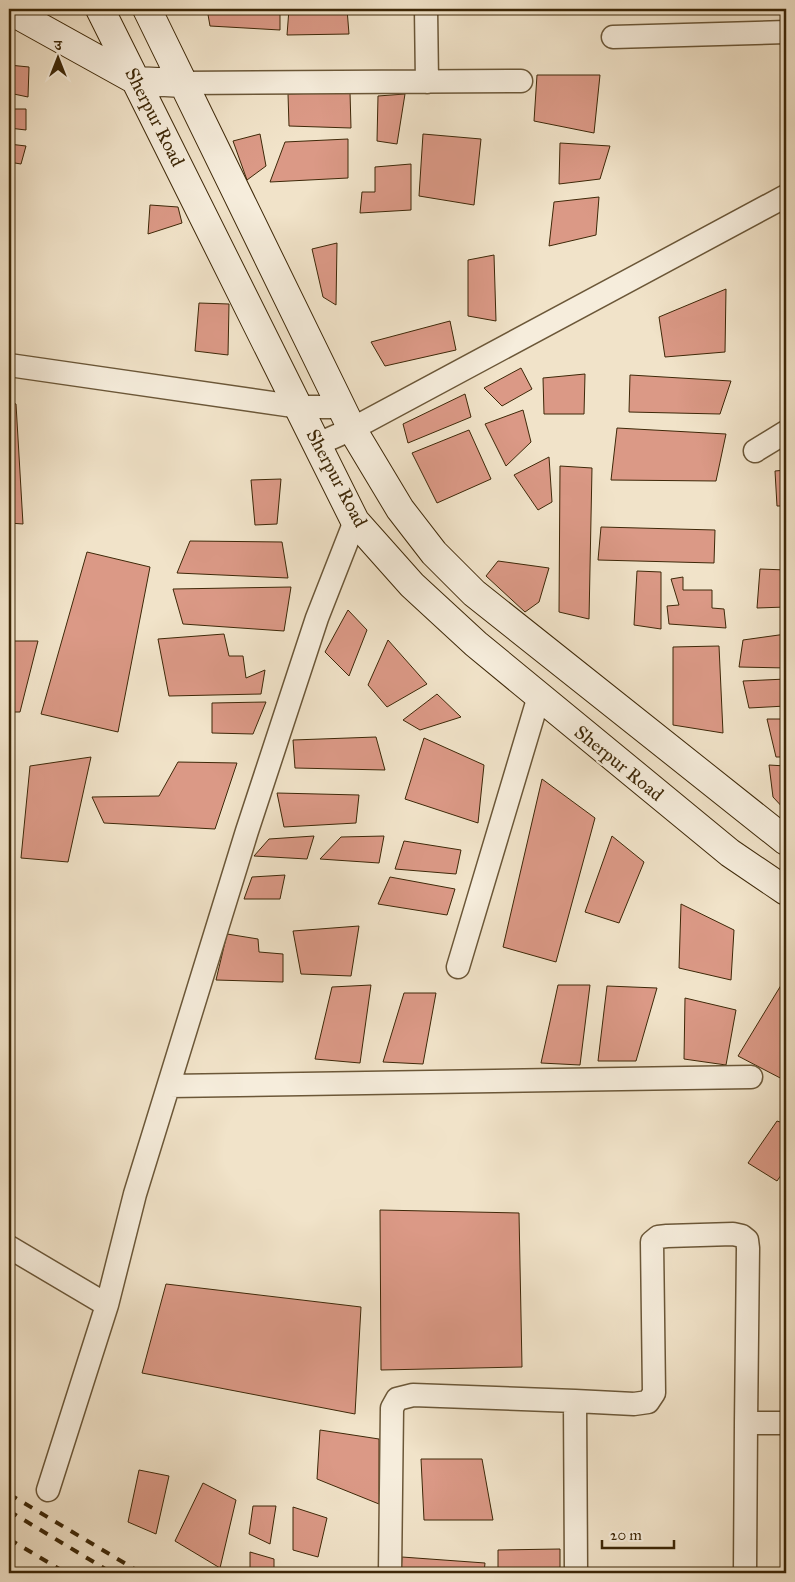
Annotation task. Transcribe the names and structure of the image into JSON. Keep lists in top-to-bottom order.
{
  "streets": {
    "street": ["Sherpur Road"]
  },
  "scale_bar": "20 m",
  "north": "top"
}
